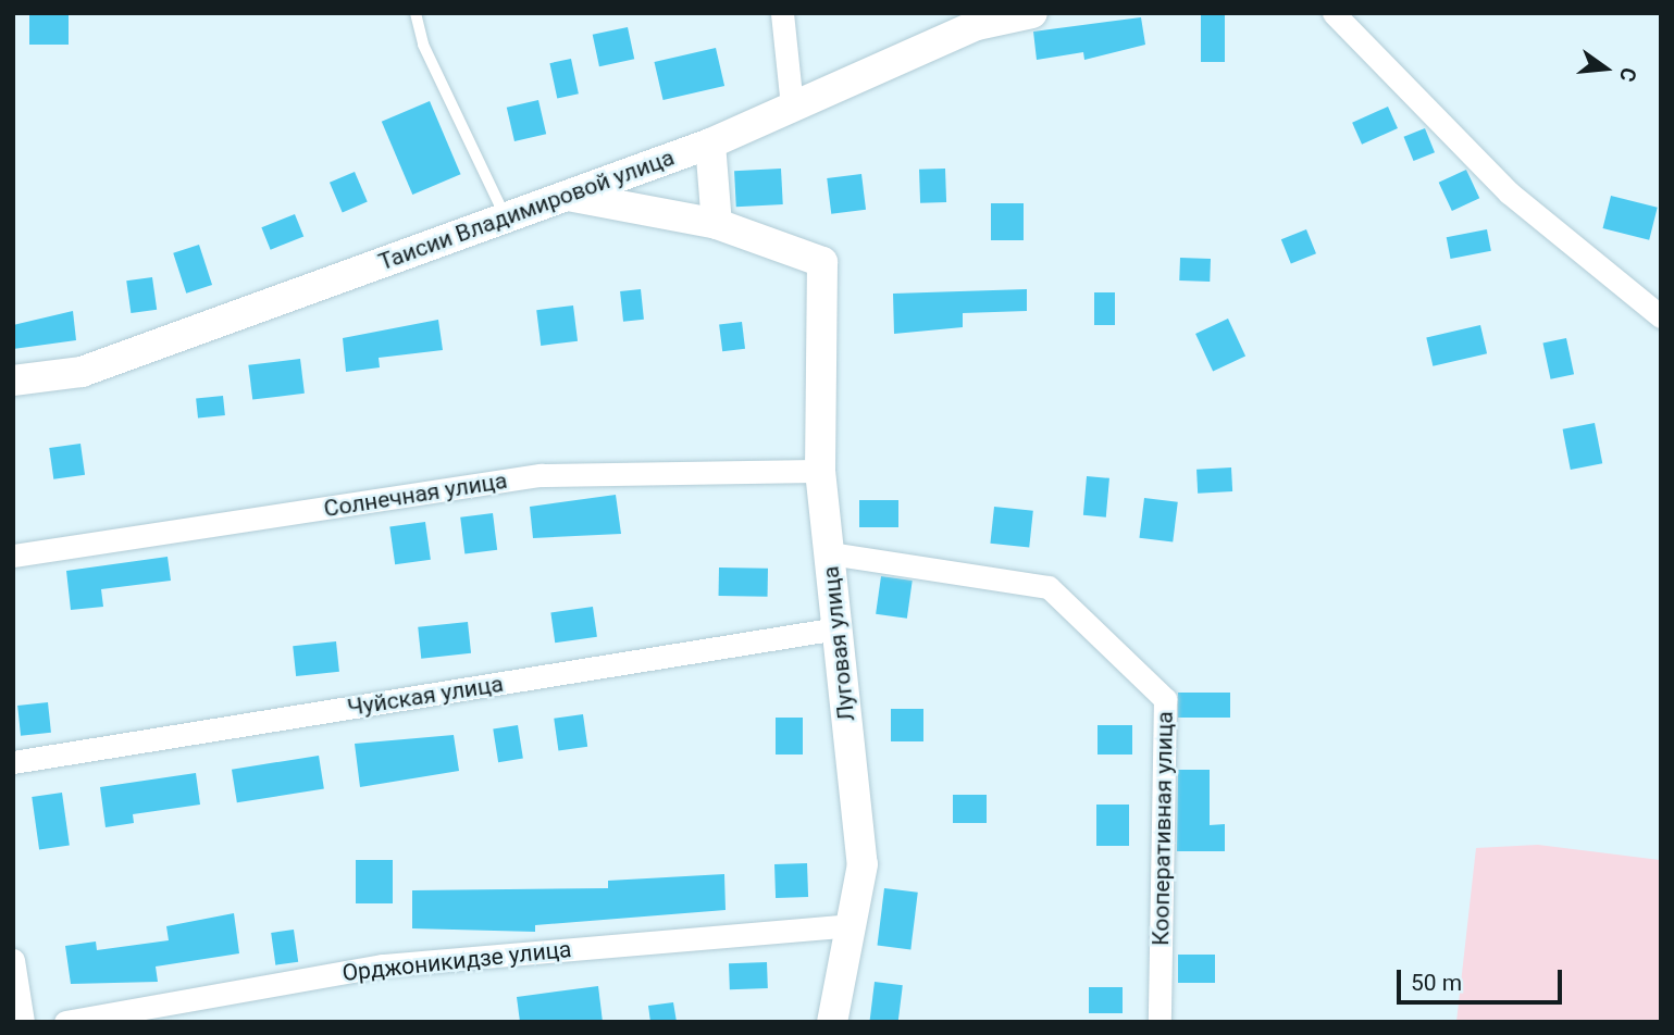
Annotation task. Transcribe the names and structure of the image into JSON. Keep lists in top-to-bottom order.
{
  "streets": {
    "street": [
      "Таисии Владимировой улица",
      "Солнечная улица",
      "Луговая улица",
      "Чуйская улица",
      "Кооперативная улица",
      "Орджоникидзе улица"
    ]
  },
  "crossings": [
    ["Солнечная улица", "Луговая улица"],
    ["Луговая улица", "Чуйская улица"],
    ["Луговая улица", "Кооперативная улица"],
    ["Луговая улица", "Орджоникидзе улица"]
  ],
  "scale_bar": "50 m",
  "north": "right"
}
